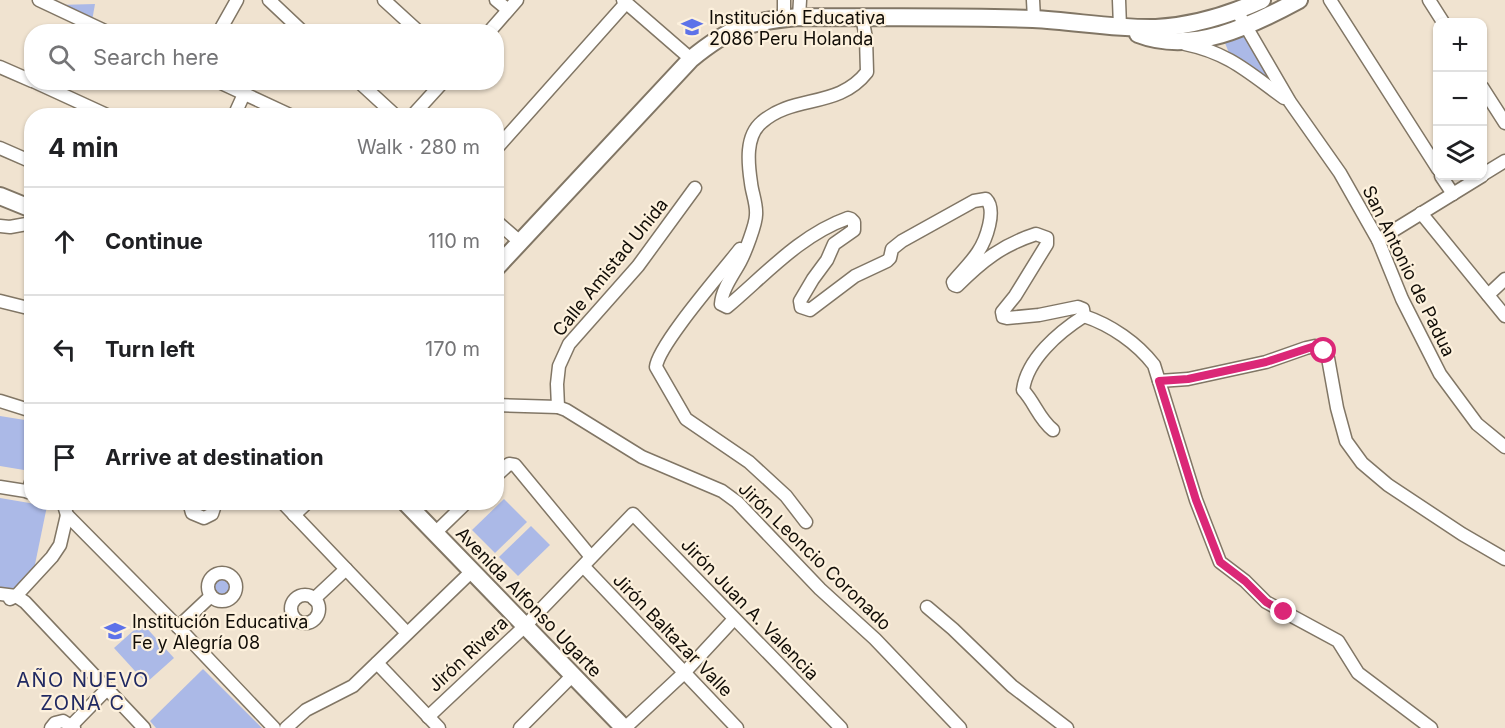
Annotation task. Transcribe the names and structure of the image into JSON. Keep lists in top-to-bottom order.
{
  "streets": {
    "street": [
      "Calle Amistad Unida",
      "San Antonio de Padua",
      "Jirón Leoncio Coronado",
      "Avenida Alfonso Ugarte",
      "Jirón Juan A. Valencia",
      "Jirón Baltazar Valle",
      "Jirón Rivera"
    ]
  },
  "crossings": [
    ["Calle Amistad Unida", "Jirón Leoncio Coronado"],
    ["Avenida Alfonso Ugarte", "Jirón Rivera"],
    ["Jirón Juan A. Valencia", "Jirón Rivera"],
    ["Jirón Baltazar Valle", "Jirón Rivera"]
  ],
  "districts": ["AÑO NUEVO ZONA C"],
  "places": {
    "school or university": ["Institución Educativa 2086 Peru Holanda", "Institución Educativa Fe y Alegría 08"]
  },
  "page": {
    "map_buttons": ["+", "−"],
    "search": "Search here",
    "heading": ["4 min", "Walk · 280 m"],
    "list": [
      ["Continue", "110 m"],
      ["Turn left", "170 m"],
      "Arrive at destination"
    ]
  }
}
